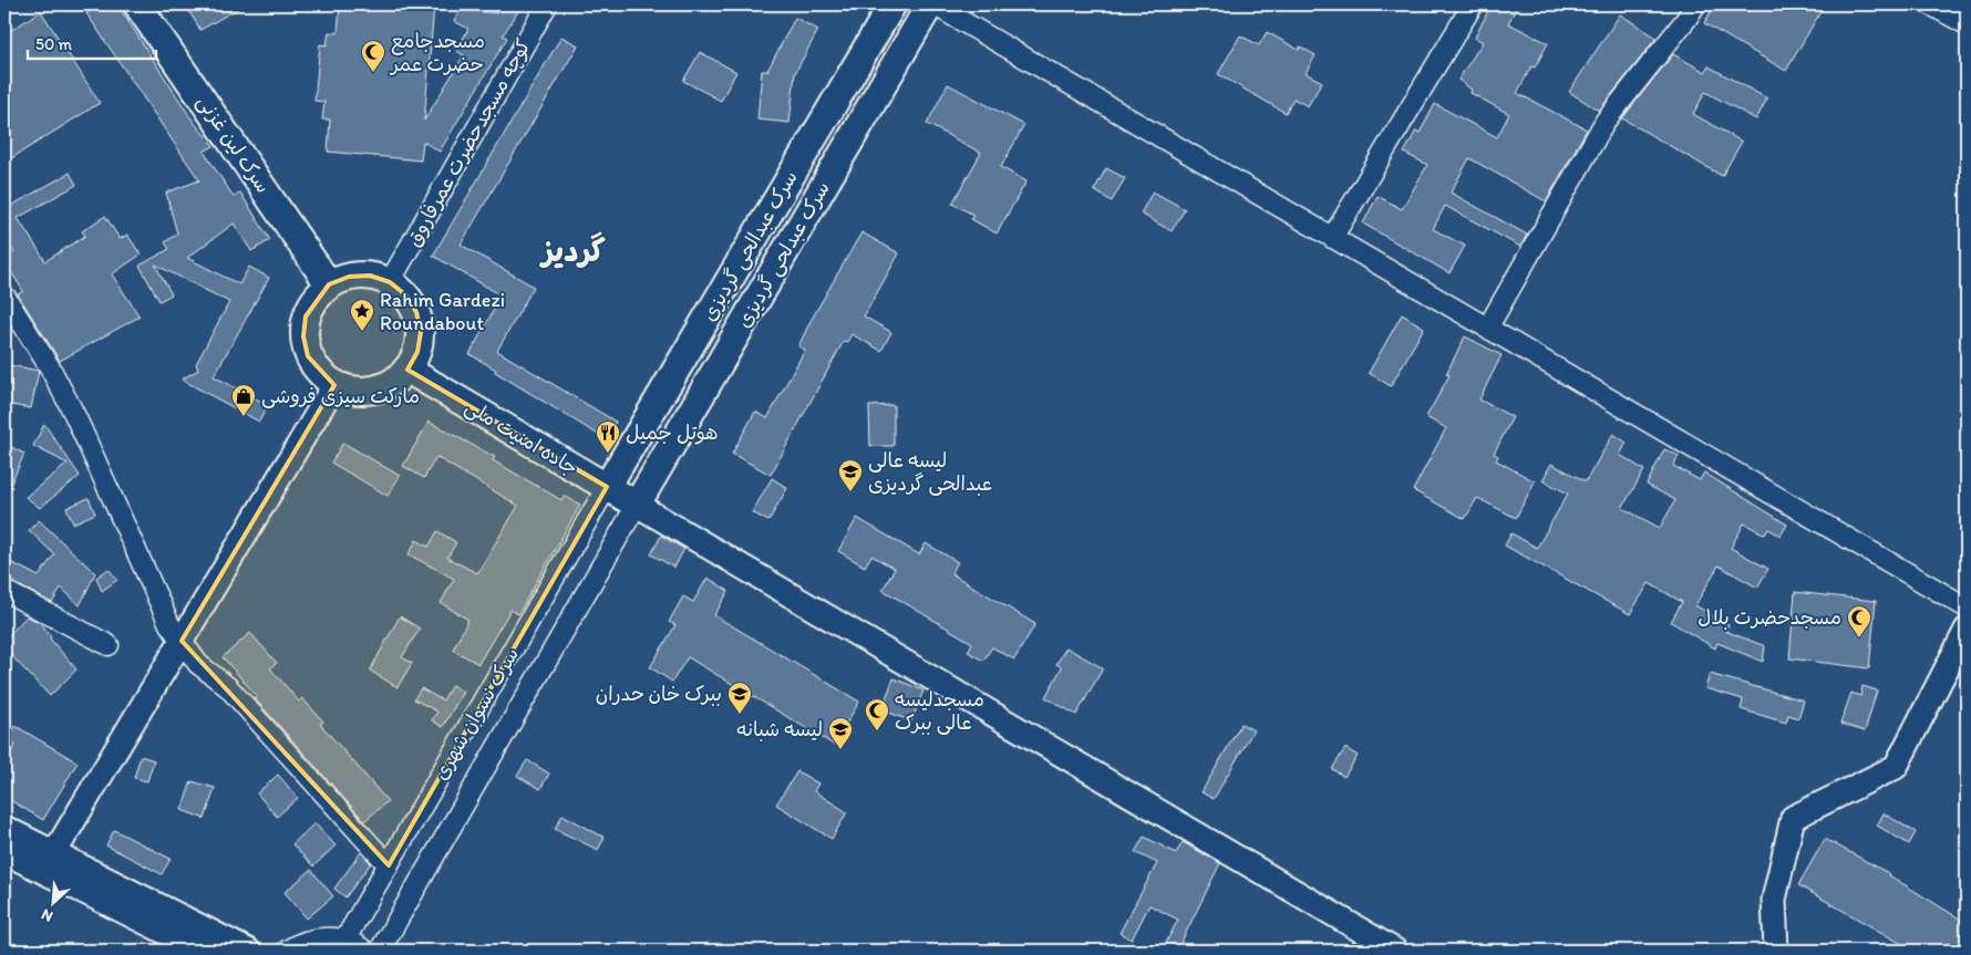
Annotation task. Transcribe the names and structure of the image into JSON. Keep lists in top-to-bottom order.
{
  "streets": {
    "main road": [
      "سرک لین غزنی",
      "سرک عبدالحی گردیزی",
      "سرک عبدلحی گردیزی",
      "جاده امنیت ملی"
    ],
    "street": ["کوچه مسجدحضرت عمرفاروق", "سرک نسوان شهری"]
  },
  "crossings": [
    ["کوچه مسجدحضرت عمرفاروق", "سرک لین غزنی"],
    ["کوچه مسجدحضرت عمرفاروق", "جاده امنیت ملی"],
    ["سرک لین غزنی", "جاده امنیت ملی"],
    ["سرک عبدالحی گردیزی", "جاده امنیت ملی"],
    ["سرک عبدالحی گردیزی", "سرک نسوان شهری"],
    ["سرک عبدلحی گردیزی", "جاده امنیت ملی"],
    ["سرک عبدلحی گردیزی", "سرک نسوان شهری"],
    ["جاده امنیت ملی", "سرک نسوان شهری"]
  ],
  "districts": ["گردیز"],
  "places": {
    "mosque": ["مسجدجامع حضرت عمر", "مسجدحضرت بلال", "مسجدلیسه عالی ببرک"],
    "place": ["Rahim Gardezi Roundabout"],
    "shop": ["مارکت سیزی فروشی"],
    "restaurant": ["هوتل جمیل"],
    "school or university": ["لیسه عالی عبدالحی گردیزی", "ببرک خان حدران", "لیسه شبانه"]
  },
  "scale_bar": "50 m",
  "north": "bottom left"
}
